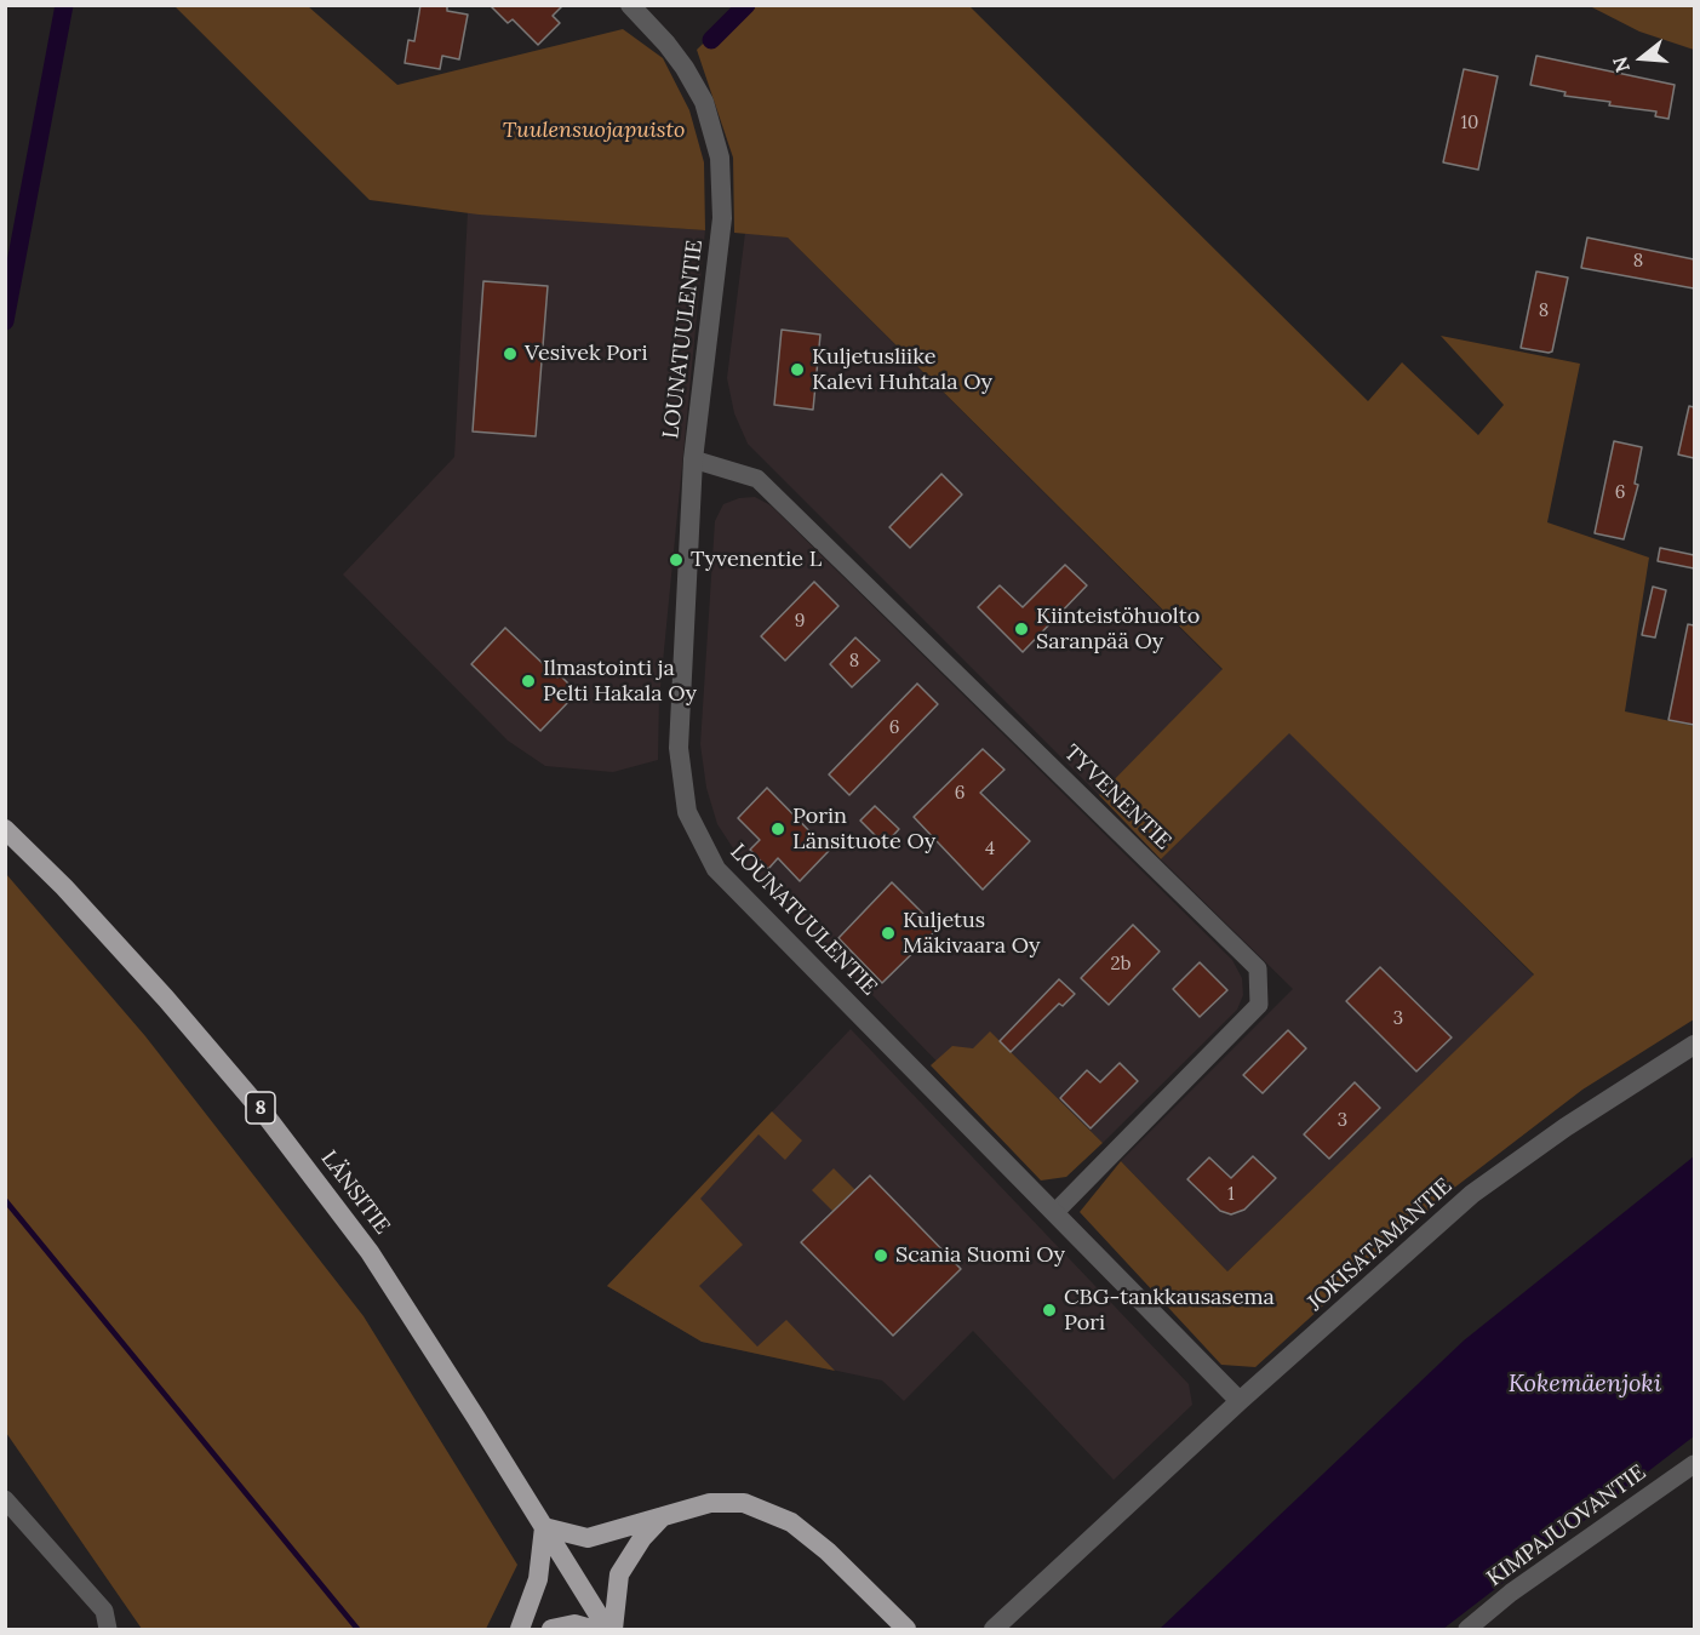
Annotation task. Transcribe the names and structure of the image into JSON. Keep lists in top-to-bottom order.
{
  "streets": {
    "highway": ["8", "LÄNSITIE"],
    "street": [
      "LOUNATUULENTIE",
      "TYVENENTIE",
      "JOKISATAMANTIE",
      "KIMPAJUOVANTIE"
    ]
  },
  "crossings": [
    ["LOUNATUULENTIE", "TYVENENTIE"],
    ["LOUNATUULENTIE", "JOKISATAMANTIE"]
  ],
  "water": ["Kokemäenjoki"],
  "parks": ["Tuulensuojapuisto"],
  "places": [
    "Vesivek Pori",
    "Kuljetusliike Kalevi Huhtala Oy",
    "Tyvenentie L",
    "Kiinteistöhuolto Saranpää Oy",
    "Ilmastointi ja Pelti Hakala Oy",
    "Porin Länsituote Oy",
    "Kuljetus Mäkivaara Oy",
    "Scania Suomi Oy",
    "CBG-tankkausasema Pori"
  ],
  "house_numbers": [
    "10",
    "8",
    "8",
    "6",
    "9",
    "8",
    "6",
    "6",
    "4",
    "2b",
    "3",
    "3",
    "1"
  ],
  "north": "left"
}
